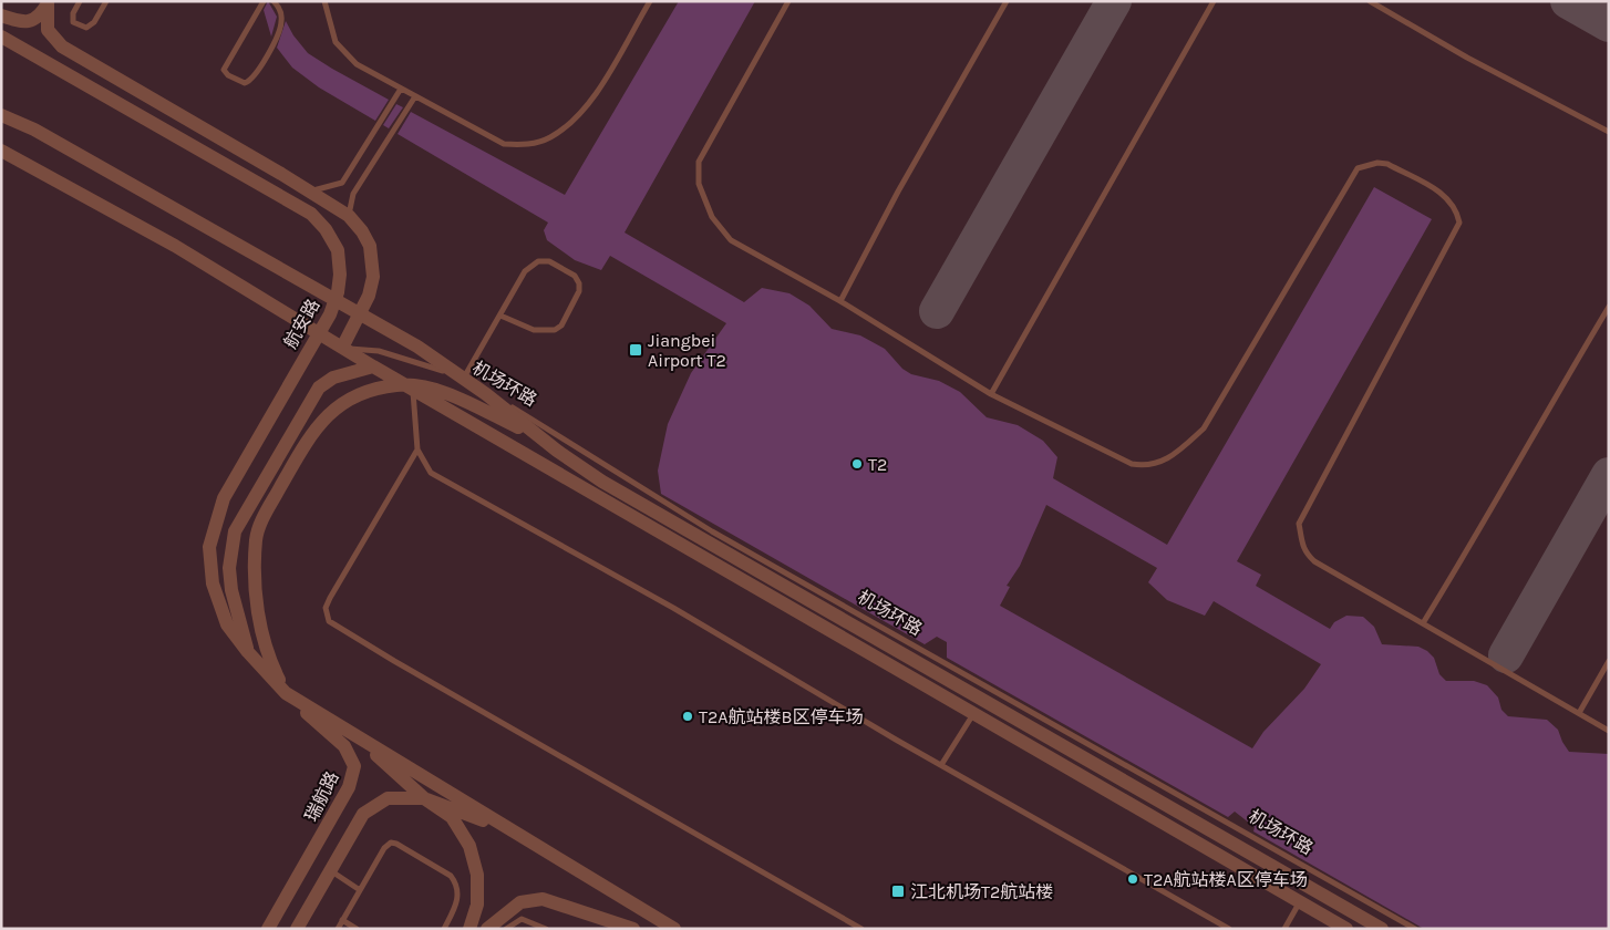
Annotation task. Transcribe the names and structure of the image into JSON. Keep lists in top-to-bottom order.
{
  "streets": {
    "street": ["航安路", "机场环路", "瑞航路"]
  },
  "places": {
    "transit": ["Jiangbei Airport T2", "江北机场T2航站楼"],
    "other": ["T2", "T2A航站楼B区停车场", "T2A航站楼A区停车场"]
  }
}
